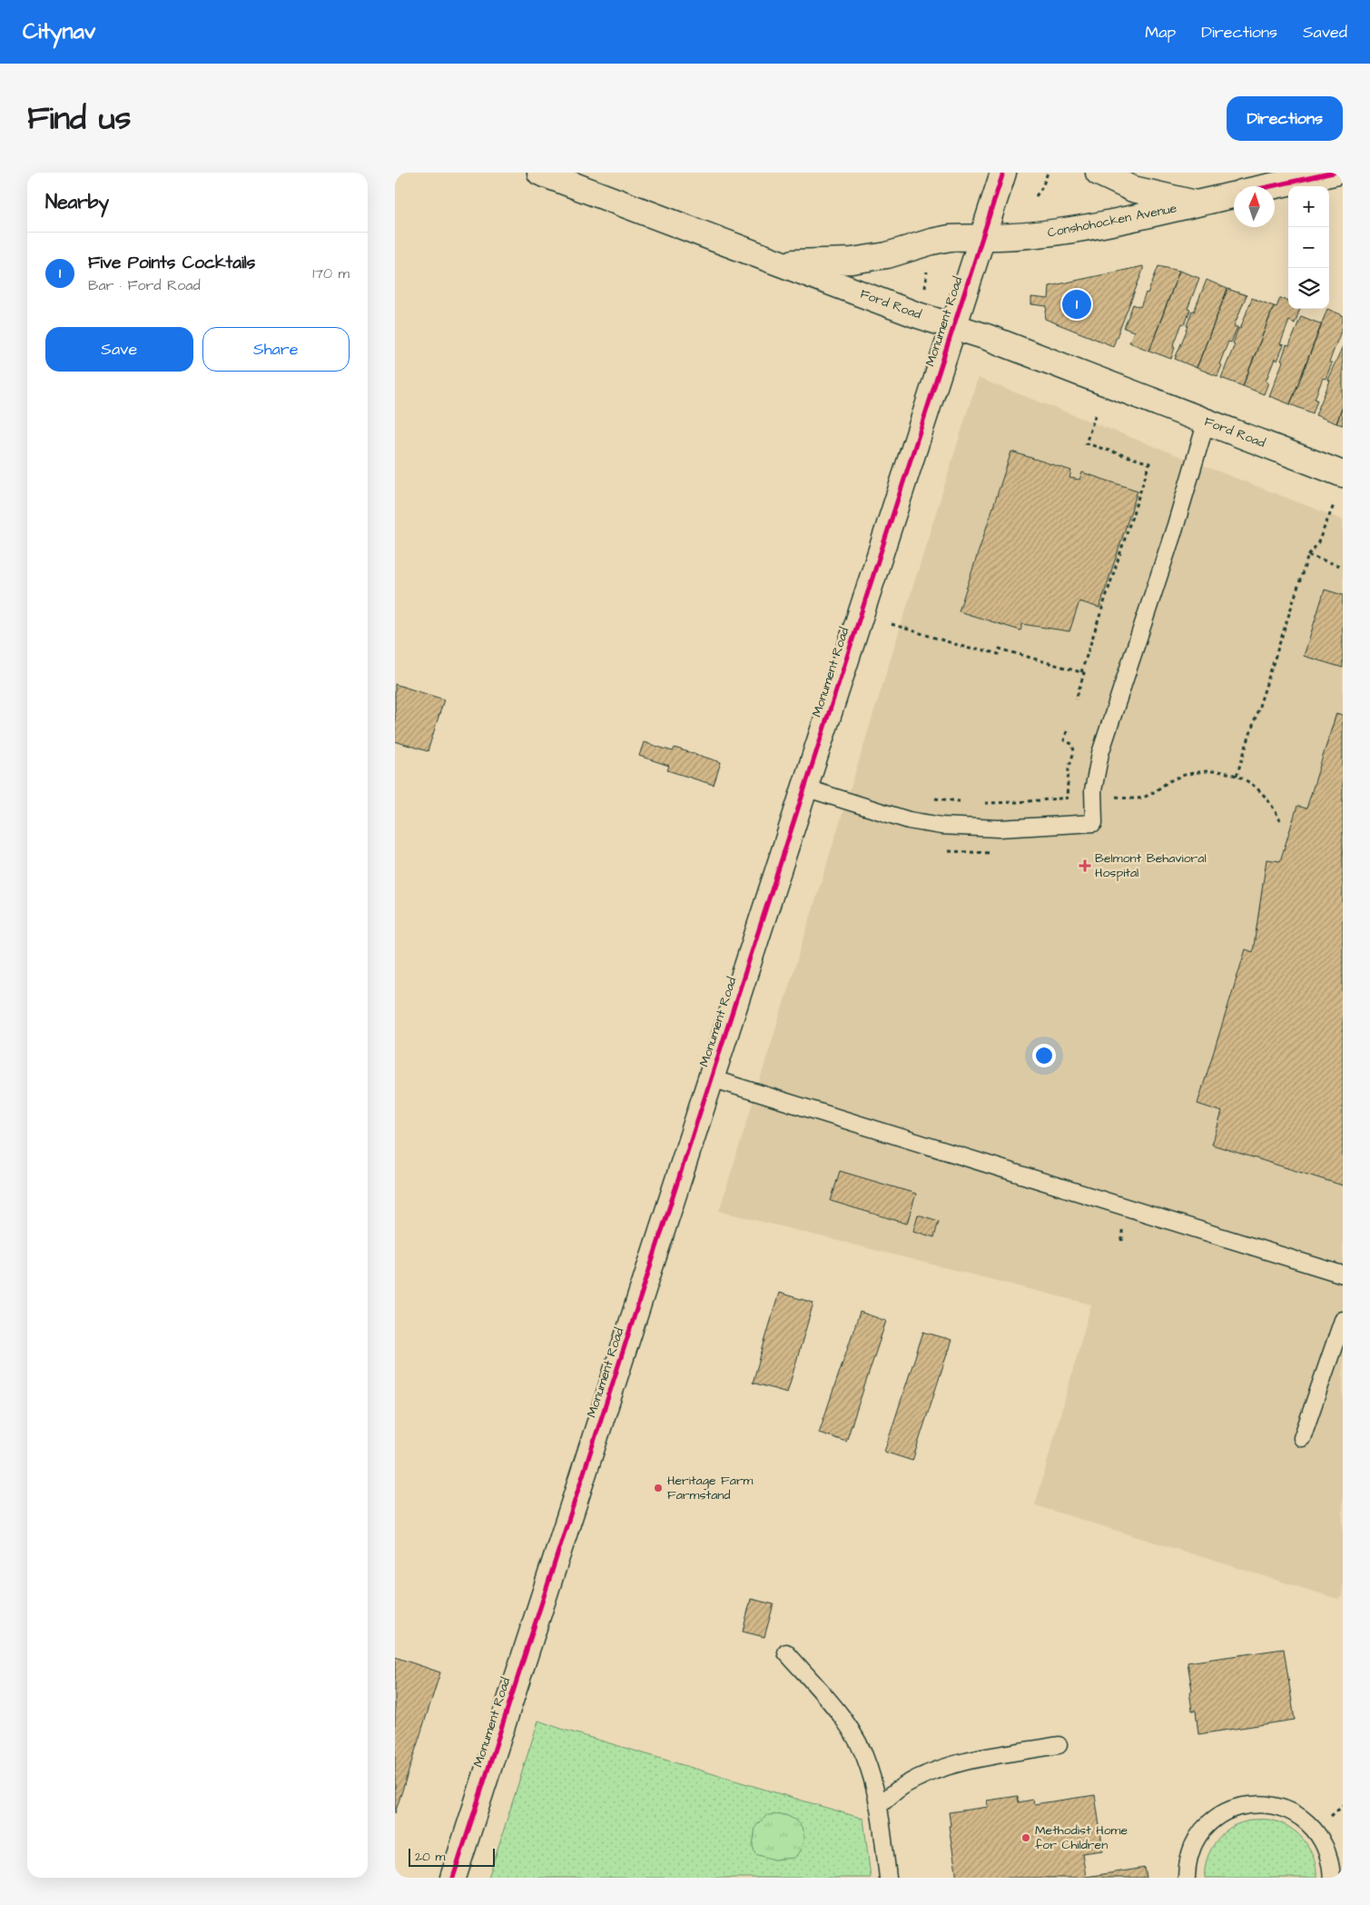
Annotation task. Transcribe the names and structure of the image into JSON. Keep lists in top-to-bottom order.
{
  "streets": {
    "street": ["Conshohocken Avenue", "Ford Road", "Monument Road"]
  },
  "crossings": [
    ["Conshohocken Avenue", "Ford Road"],
    ["Conshohocken Avenue", "Monument Road"],
    ["Ford Road", "Monument Road"]
  ],
  "places": {
    "health": ["Belmont Behavioral Hospital"],
    "other": ["Heritage Farm Farmstand", "Methodist Home for Children"]
  },
  "scale_bar": "20 m",
  "north": "top",
  "page": {
    "header": "Citynav",
    "nav": ["Map", "Directions", "Saved"],
    "title": "Find us",
    "buttons": [
      "Directions",
      ["Save", "Share"]
    ],
    "heading": "Nearby",
    "map_buttons": ["+", "−"],
    "list": [
      {
        "mark": "1",
        "name": "Five Points Cocktails",
        "note": "Bar · Ford Road",
        "value": "170 m"
      }
    ],
    "pins": "1",
    "scale": "20 m"
  }
}
